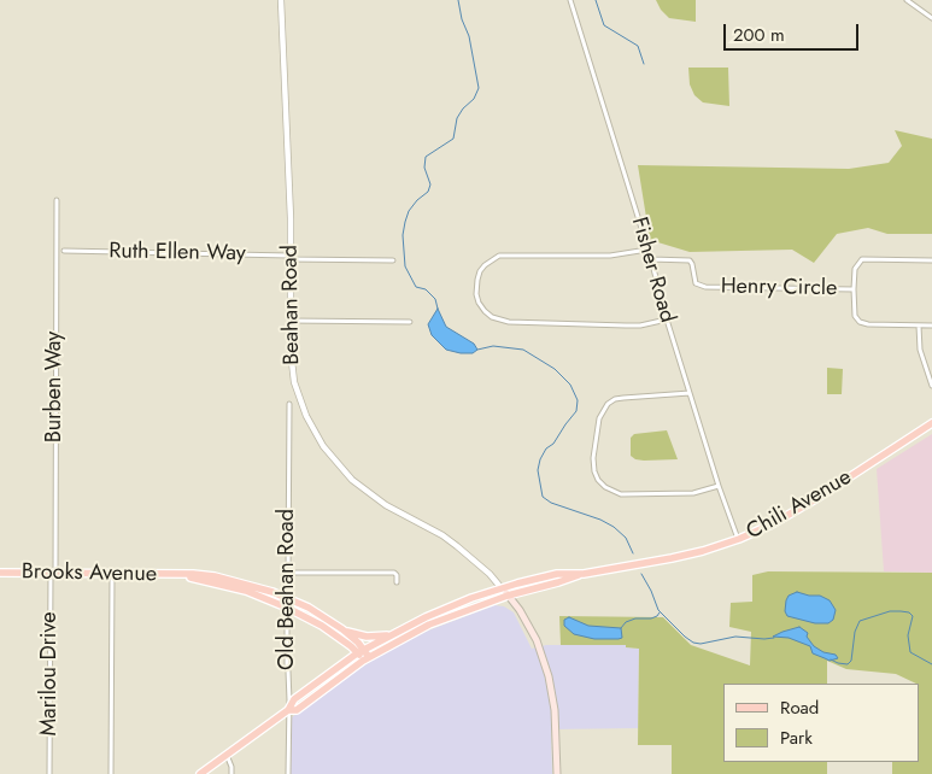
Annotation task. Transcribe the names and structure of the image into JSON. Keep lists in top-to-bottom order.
{
  "streets": {
    "main road": ["Chili Avenue", "Brooks Avenue"],
    "street": [
      "Ruth Ellen Way",
      "Fisher Road",
      "Henry Circle",
      "Beahan Road",
      "Burben Way",
      "Old Beahan Road",
      "Marilou Drive"
    ]
  },
  "crossings": [
    ["Ruth Ellen Way", "Beahan Road"],
    ["Fisher Road", "Henry Circle"],
    ["Fisher Road", "Chili Avenue"],
    ["Beahan Road", "Chili Avenue"],
    ["Burben Way", "Brooks Avenue"],
    ["Burben Way", "Marilou Drive"],
    ["Chili Avenue", "Brooks Avenue"],
    ["Chili Avenue", "Old Beahan Road"],
    ["Brooks Avenue", "Old Beahan Road"],
    ["Brooks Avenue", "Marilou Drive"]
  ],
  "legend": ["Road", "Park"],
  "scale_bar": "200 m"
}
